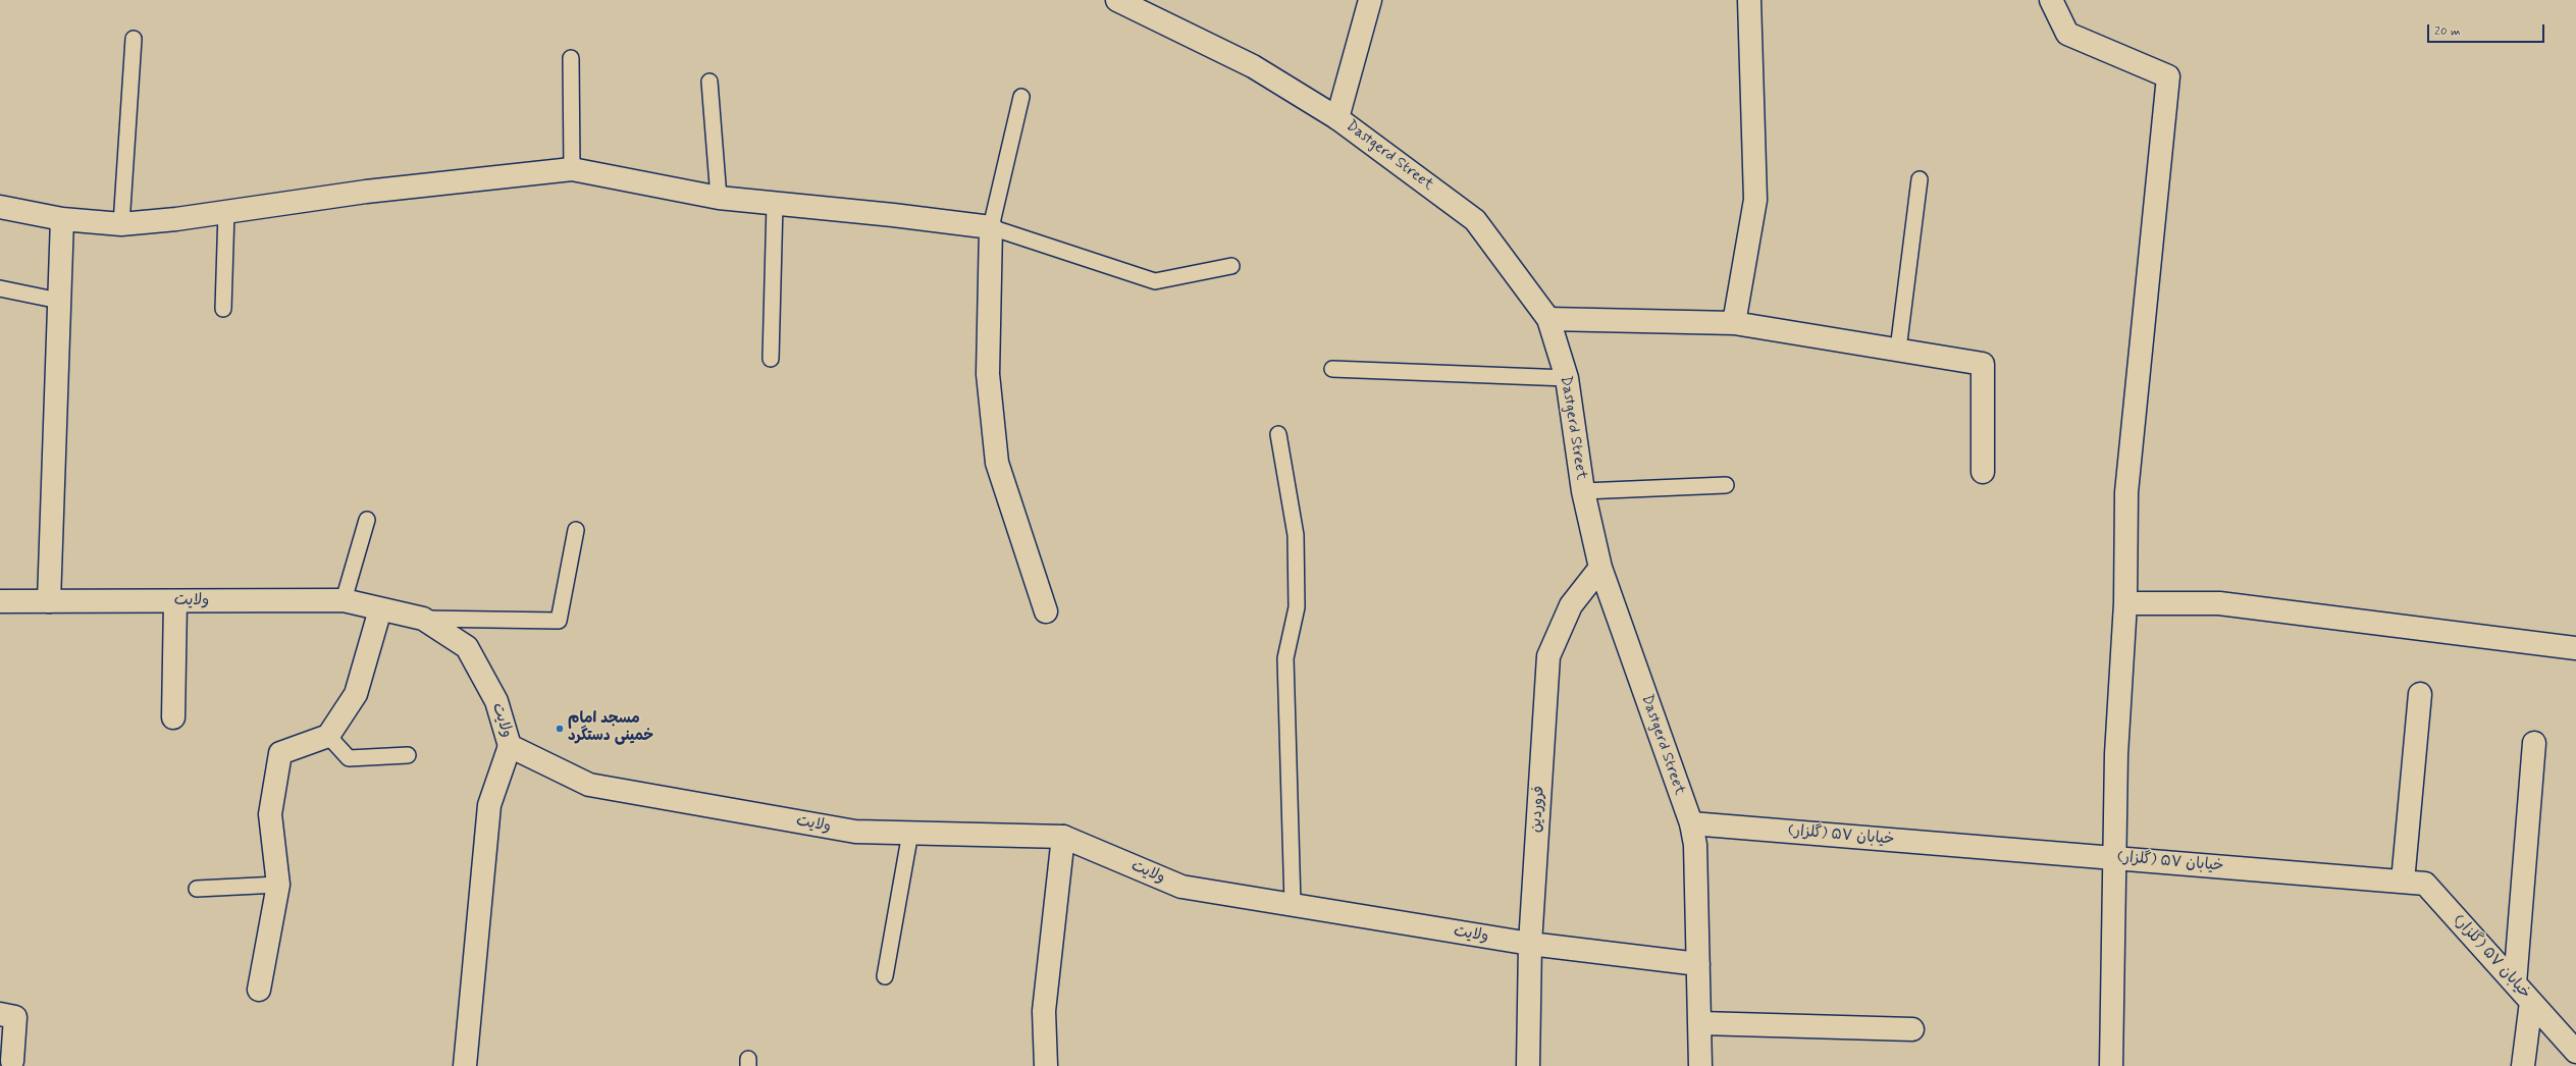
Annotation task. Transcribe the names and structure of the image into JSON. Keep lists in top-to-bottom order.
{
  "streets": {
    "street": [
      "Dastgerd Street",
      "ولایت",
      "فروردین",
      "خیابان ۵۷ (گلزار)"
    ]
  },
  "crossings": [
    ["Dastgerd Street", "ولایت"],
    ["Dastgerd Street", "فروردین"],
    ["Dastgerd Street", "خیابان ۵۷ (گلزار)"],
    ["ولایت", "فروردین"]
  ],
  "places": ["مسجد امام خمینی دستگرد"],
  "scale_bar": "20 m"
}
